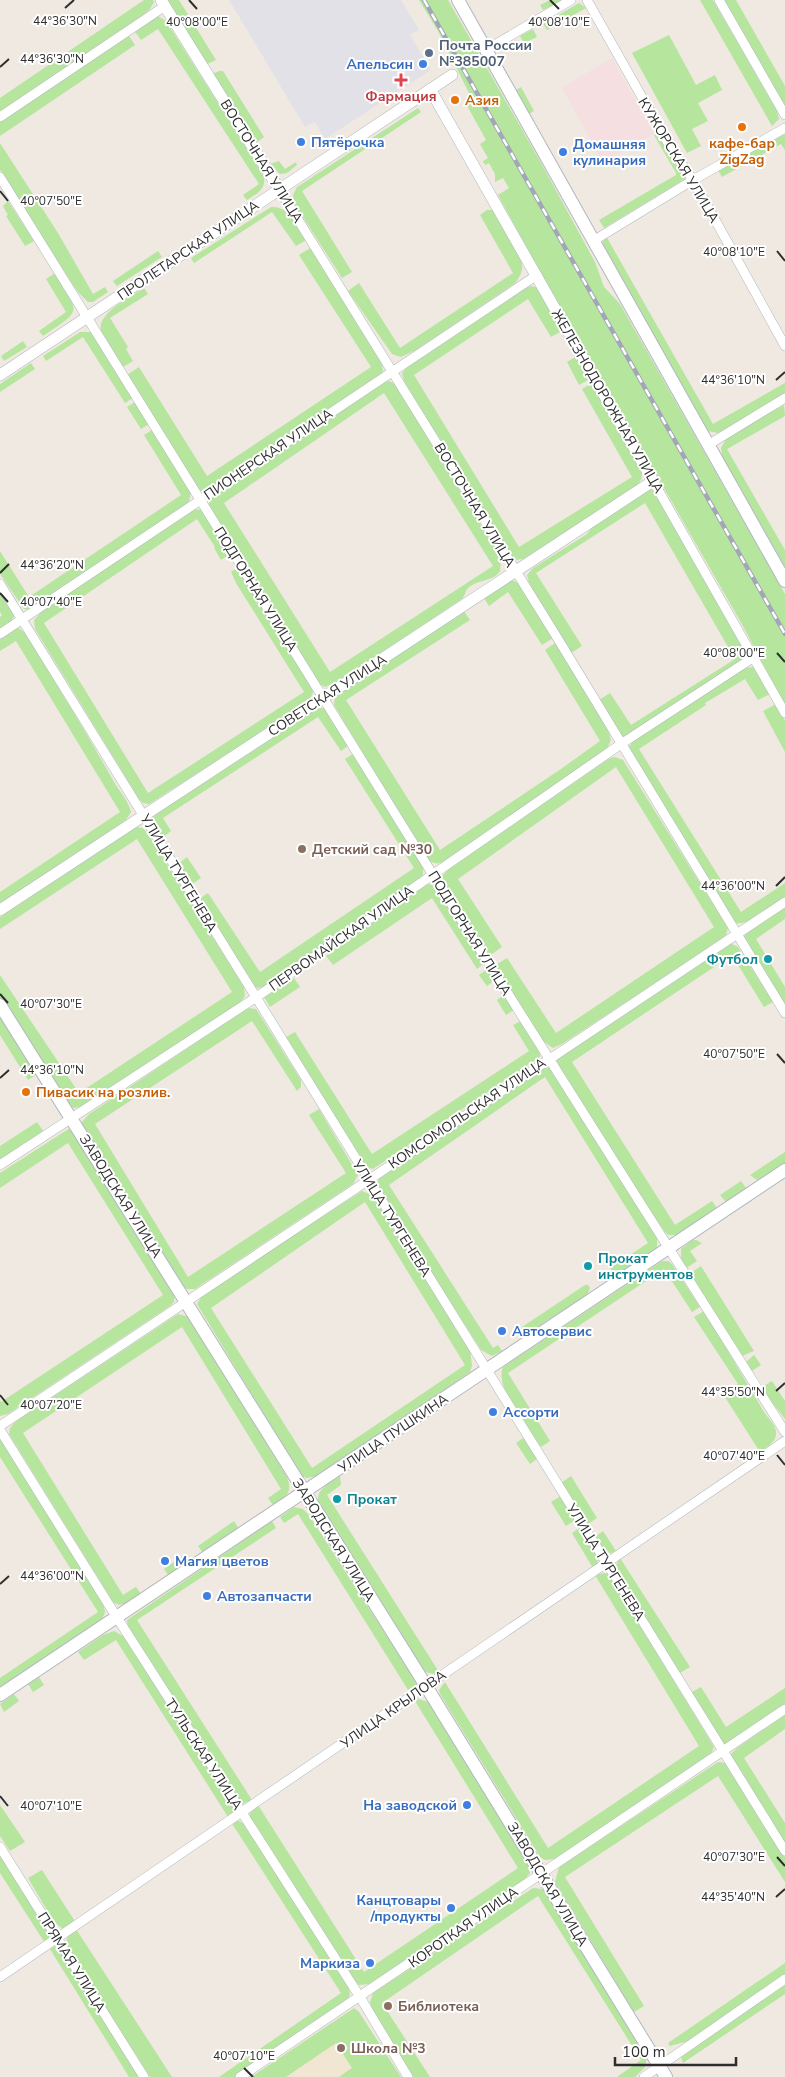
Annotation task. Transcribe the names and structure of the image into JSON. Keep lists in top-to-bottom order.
{
  "streets": {
    "main road": ["ЗАВОДСКАЯ УЛИЦА", "УЛИЦА ПУШКИНА"],
    "street": [
      "КУЖОРСКАЯ УЛИЦА",
      "ВОСТОЧНАЯ УЛИЦА",
      "ПРОЛЕТАРСКАЯ УЛИЦА",
      "ЖЕЛЕЗНОДОРОЖНАЯ УЛИЦА",
      "ПИОНЕРСКАЯ УЛИЦА",
      "ПОДГОРНАЯ УЛИЦА",
      "СОВЕТСКАЯ УЛИЦА",
      "УЛИЦА ТУРГЕНЕВА",
      "ПЕРВОМАЙСКАЯ УЛИЦА",
      "КОМСОМОЛЬСКАЯ УЛИЦА",
      "УЛИЦА КРЫЛОВА",
      "ТУЛЬСКАЯ УЛИЦА",
      "КОРОТКАЯ УЛИЦА",
      "ПРЯМАЯ УЛИЦА"
    ]
  },
  "crossings": [
    ["ВОСТОЧНАЯ УЛИЦА", "ПРОЛЕТАРСКАЯ УЛИЦА"],
    ["ВОСТОЧНАЯ УЛИЦА", "ПИОНЕРСКАЯ УЛИЦА"],
    ["ВОСТОЧНАЯ УЛИЦА", "СОВЕТСКАЯ УЛИЦА"],
    ["ВОСТОЧНАЯ УЛИЦА", "ПЕРВОМАЙСКАЯ УЛИЦА"],
    ["ВОСТОЧНАЯ УЛИЦА", "КОМСОМОЛЬСКАЯ УЛИЦА"],
    ["ПРОЛЕТАРСКАЯ УЛИЦА", "ЖЕЛЕЗНОДОРОЖНАЯ УЛИЦА"],
    ["ПРОЛЕТАРСКАЯ УЛИЦА", "ПОДГОРНАЯ УЛИЦА"],
    ["ЖЕЛЕЗНОДОРОЖНАЯ УЛИЦА", "ПИОНЕРСКАЯ УЛИЦА"],
    ["ЖЕЛЕЗНОДОРОЖНАЯ УЛИЦА", "СОВЕТСКАЯ УЛИЦА"],
    ["ЖЕЛЕЗНОДОРОЖНАЯ УЛИЦА", "ПЕРВОМАЙСКАЯ УЛИЦА"],
    ["ПИОНЕРСКАЯ УЛИЦА", "ПОДГОРНАЯ УЛИЦА"],
    ["ПИОНЕРСКАЯ УЛИЦА", "УЛИЦА ТУРГЕНЕВА"],
    ["ПОДГОРНАЯ УЛИЦА", "СОВЕТСКАЯ УЛИЦА"],
    ["ПОДГОРНАЯ УЛИЦА", "ПЕРВОМАЙСКАЯ УЛИЦА"],
    ["ПОДГОРНАЯ УЛИЦА", "КОМСОМОЛЬСКАЯ УЛИЦА"],
    ["ПОДГОРНАЯ УЛИЦА", "УЛИЦА ПУШКИНА"],
    ["СОВЕТСКАЯ УЛИЦА", "УЛИЦА ТУРГЕНЕВА"],
    ["УЛИЦА ТУРГЕНЕВА", "ПЕРВОМАЙСКАЯ УЛИЦА"],
    ["УЛИЦА ТУРГЕНЕВА", "КОМСОМОЛЬСКАЯ УЛИЦА"],
    ["УЛИЦА ТУРГЕНЕВА", "УЛИЦА ПУШКИНА"],
    ["УЛИЦА ТУРГЕНЕВА", "УЛИЦА КРЫЛОВА"],
    ["УЛИЦА ТУРГЕНЕВА", "КОРОТКАЯ УЛИЦА"],
    ["ПЕРВОМАЙСКАЯ УЛИЦА", "ЗАВОДСКАЯ УЛИЦА"],
    ["КОМСОМОЛЬСКАЯ УЛИЦА", "ЗАВОДСКАЯ УЛИЦА"],
    ["КОМСОМОЛЬСКАЯ УЛИЦА", "ТУЛЬСКАЯ УЛИЦА"],
    ["ЗАВОДСКАЯ УЛИЦА", "УЛИЦА ПУШКИНА"],
    ["ЗАВОДСКАЯ УЛИЦА", "УЛИЦА КРЫЛОВА"],
    ["ЗАВОДСКАЯ УЛИЦА", "КОРОТКАЯ УЛИЦА"],
    ["УЛИЦА ПУШКИНА", "ТУЛЬСКАЯ УЛИЦА"],
    ["УЛИЦА КРЫЛОВА", "ТУЛЬСКАЯ УЛИЦА"],
    ["УЛИЦА КРЫЛОВА", "ПРЯМАЯ УЛИЦА"],
    ["ТУЛЬСКАЯ УЛИЦА", "КОРОТКАЯ УЛИЦА"]
  ],
  "places": {
    "other": [
      "Почта России №385007",
      "Апельсин",
      "Азия",
      "кафе-бар ZigZag",
      "Пятёрочка",
      "Домашняя кулинария",
      "Детский сад №30",
      "Футбол",
      "Пивасик на розлив.",
      "Прокат инструментов",
      "Автосервис",
      "Ассорти",
      "Прокат",
      "Магия цветов",
      "Автозапчасти",
      "На заводской",
      "Канцтовары /продукты",
      "Маркиза",
      "Библиотека",
      "Школа №3"
    ],
    "health": ["Фармация"]
  },
  "scale_bar": "100 m",
  "coordinates": [
    "44°36'30\"N",
    "40°08'00\"E",
    "40°08'10\"E",
    "40°07'50\"E",
    "44°36'10\"N",
    "44°36'20\"N",
    "40°07'40\"E",
    "44°36'00\"N",
    "40°07'30\"E",
    "44°35'50\"N",
    "40°07'20\"E",
    "40°07'10\"E",
    "44°35'40\"N"
  ]
}
